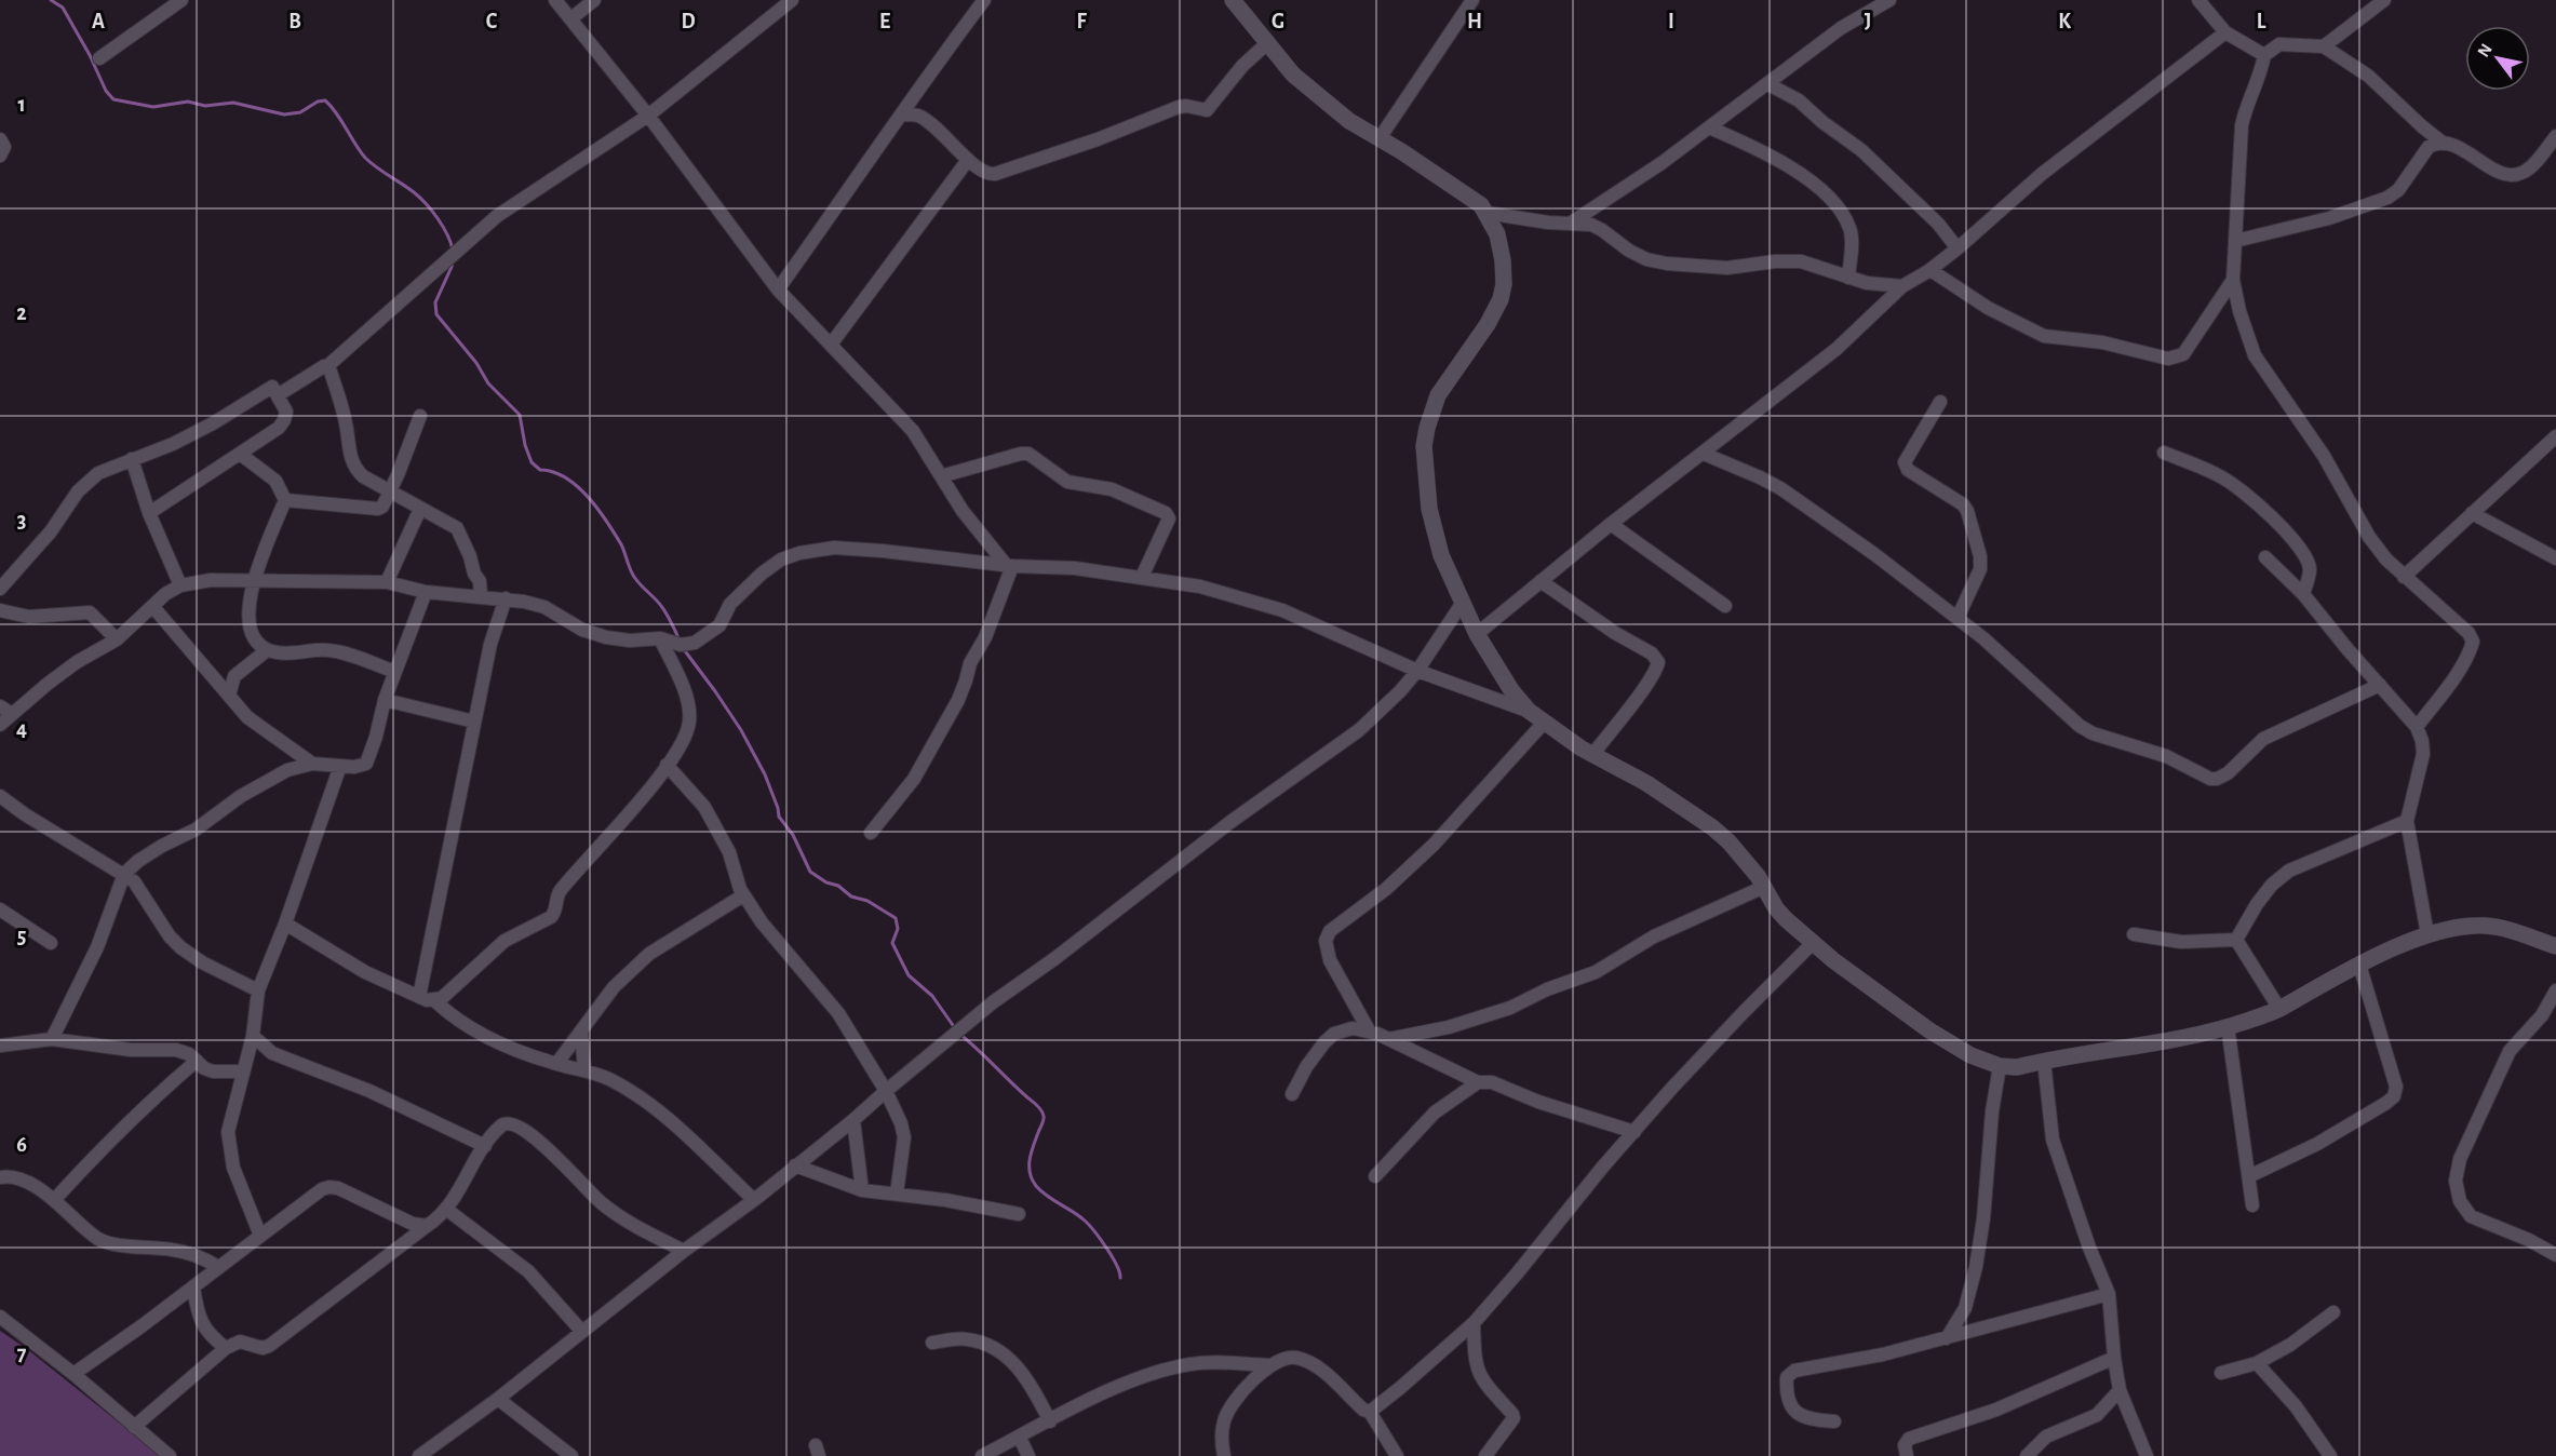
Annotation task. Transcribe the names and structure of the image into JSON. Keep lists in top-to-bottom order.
{
  "north": "top left",
  "grid": {
    "columns": [
      "A",
      "B",
      "C",
      "D",
      "E",
      "F",
      "G",
      "H",
      "I",
      "J",
      "K",
      "L"
    ],
    "rows": [
      "1",
      "2",
      "3",
      "4",
      "5",
      "6",
      "7"
    ]
  }
}
